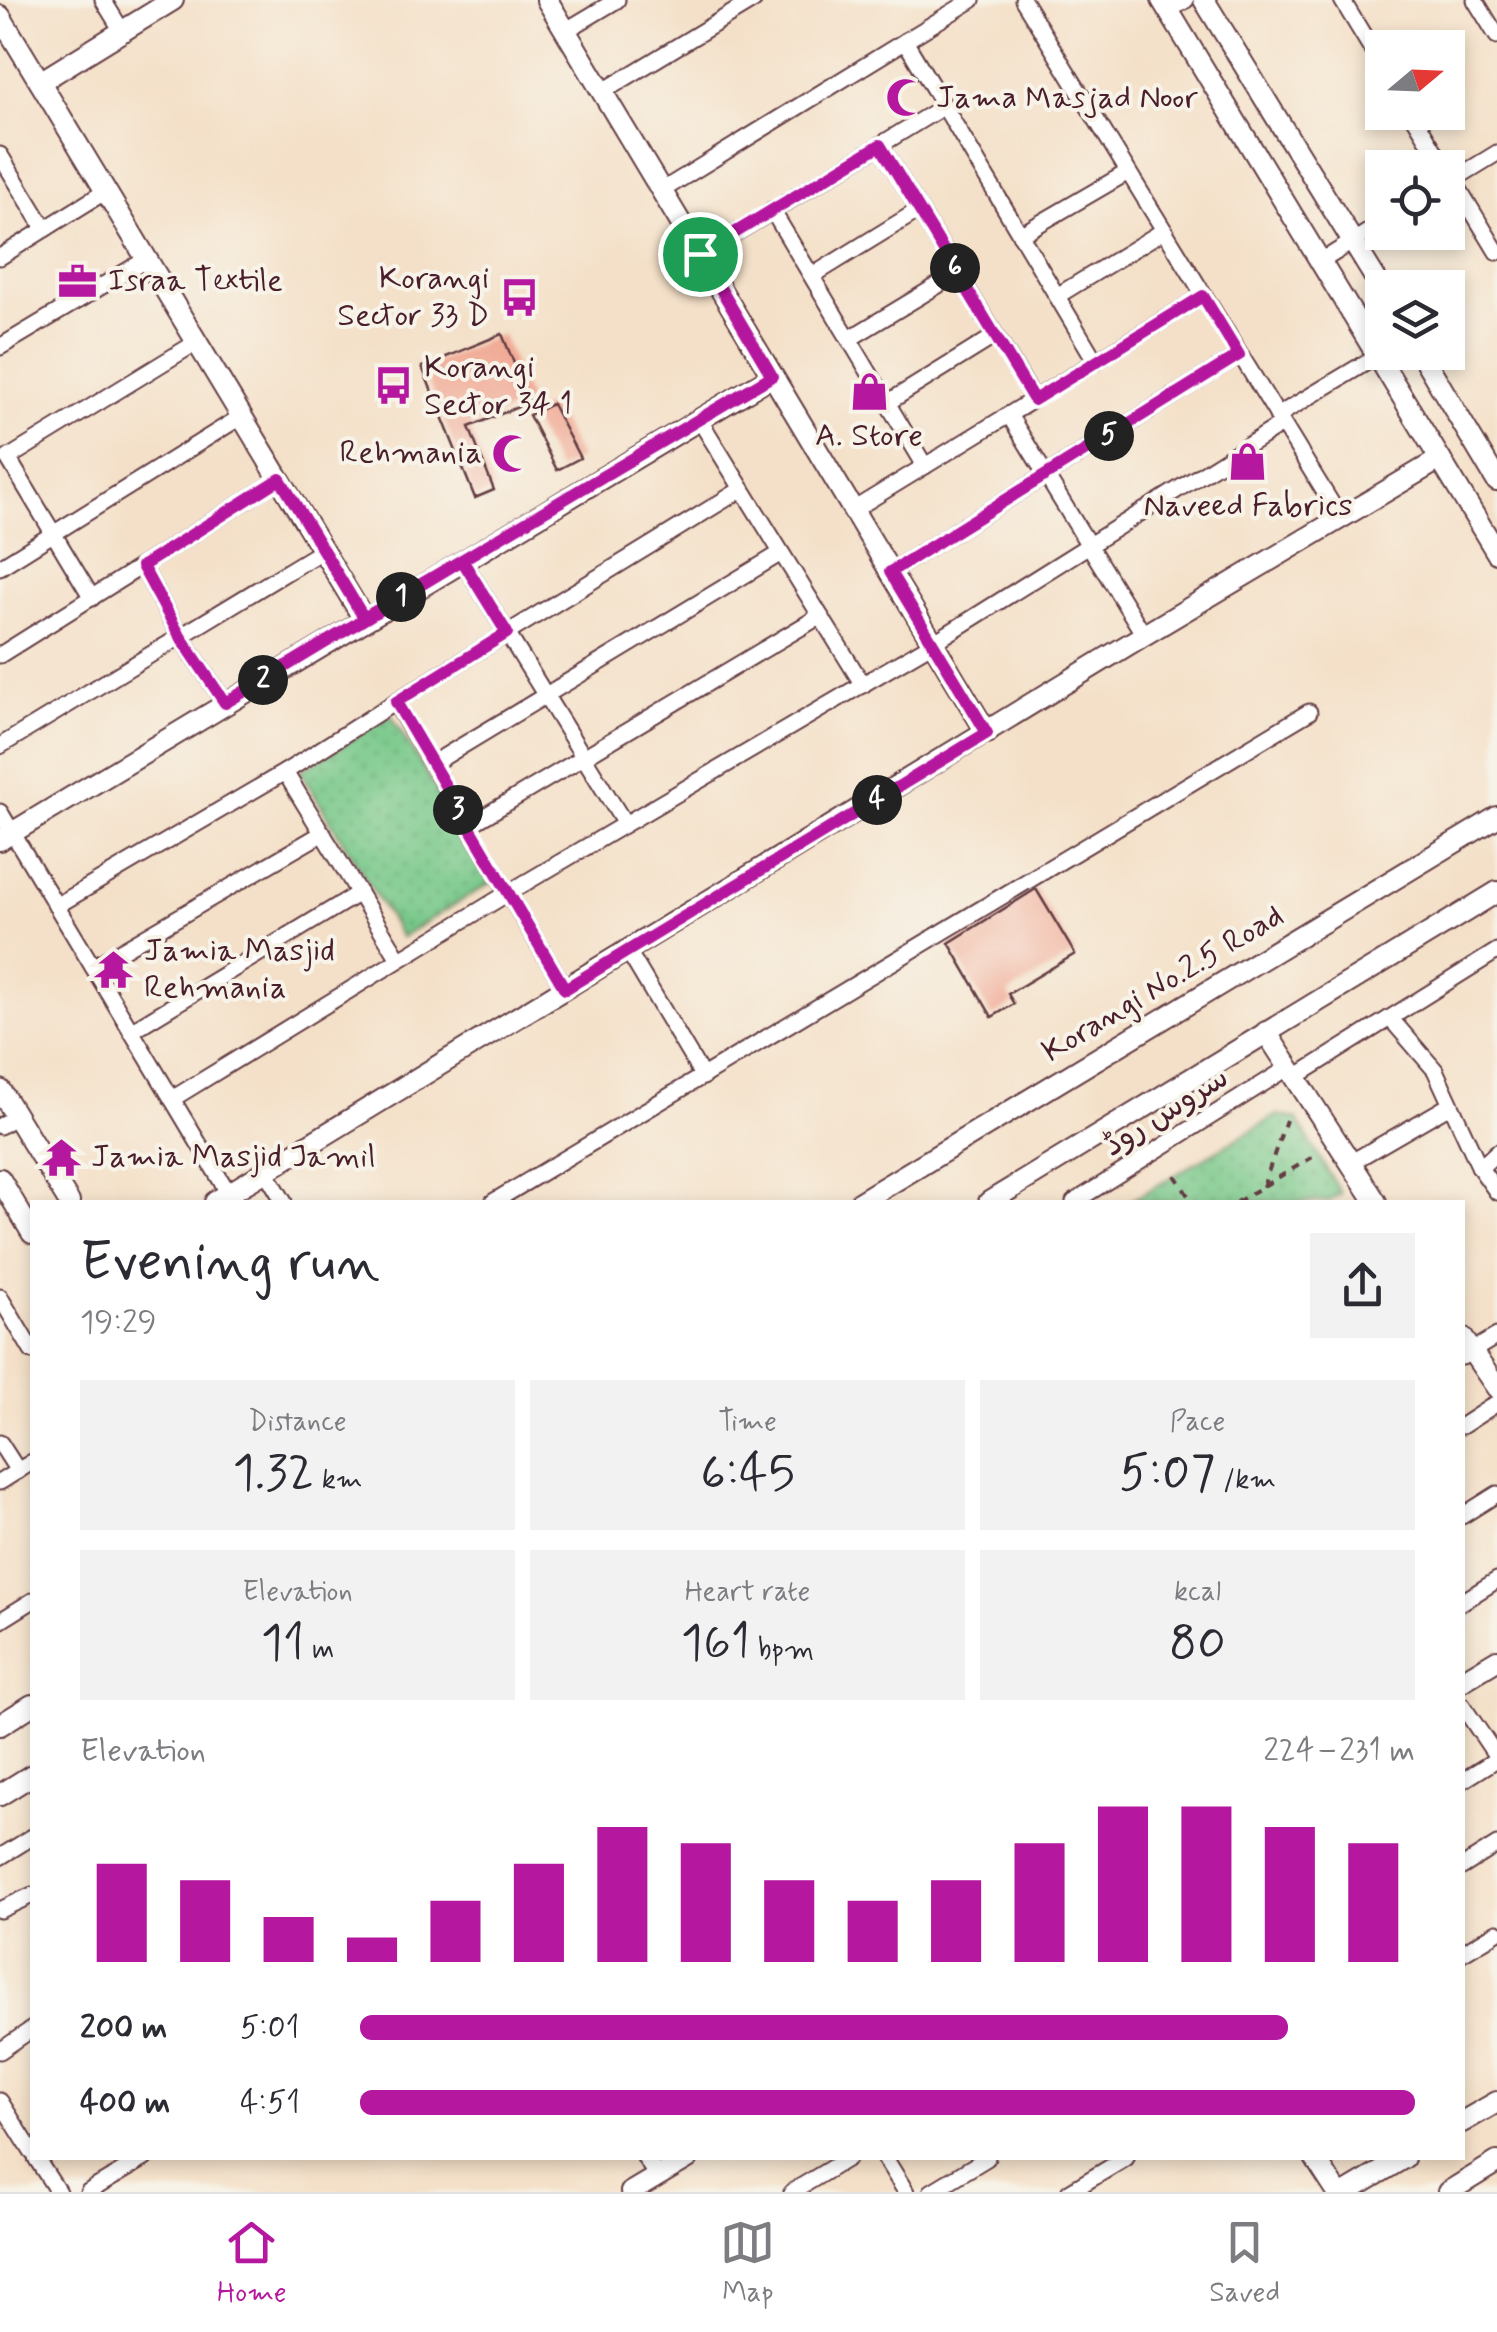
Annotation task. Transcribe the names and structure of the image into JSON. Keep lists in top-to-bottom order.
{
  "streets": {
    "street": ["Korangi No.2.5 Road", "سروس روڈ"]
  },
  "places": {
    "mosque": ["Jama Masjad Noor", "Rehmania"],
    "office": ["Israa Textile"],
    "bus stop": ["Korangi Sector 33 D", "Korangi Sector 34 1"],
    "shop": ["A. Store", "Naveed Fabrics"],
    "temple": ["Jamia Masjid Rehmania", "Jamia Masjid Jamil"]
  },
  "north": "right",
  "page": {
    "pins": [
      "6",
      "5",
      "1",
      "2",
      "4",
      "3"
    ],
    "heading": ["Evening run", "19:29"],
    "stats": [
      ["Distance", "1.32 km"],
      ["Time", "6:45"],
      ["Pace", "5:07 /km"],
      ["Elevation", "11 m"],
      ["Heart rate", "161 bpm"],
      ["kcal", "80"]
    ],
    "chart": ["Elevation", "224–231 m"],
    "list": [
      {
        "name": "200 m",
        "note": "5:01"
      },
      {
        "name": "400 m",
        "note": "4:51"
      }
    ],
    "tabs": ["Home", "Map", "Saved"]
  }
}
